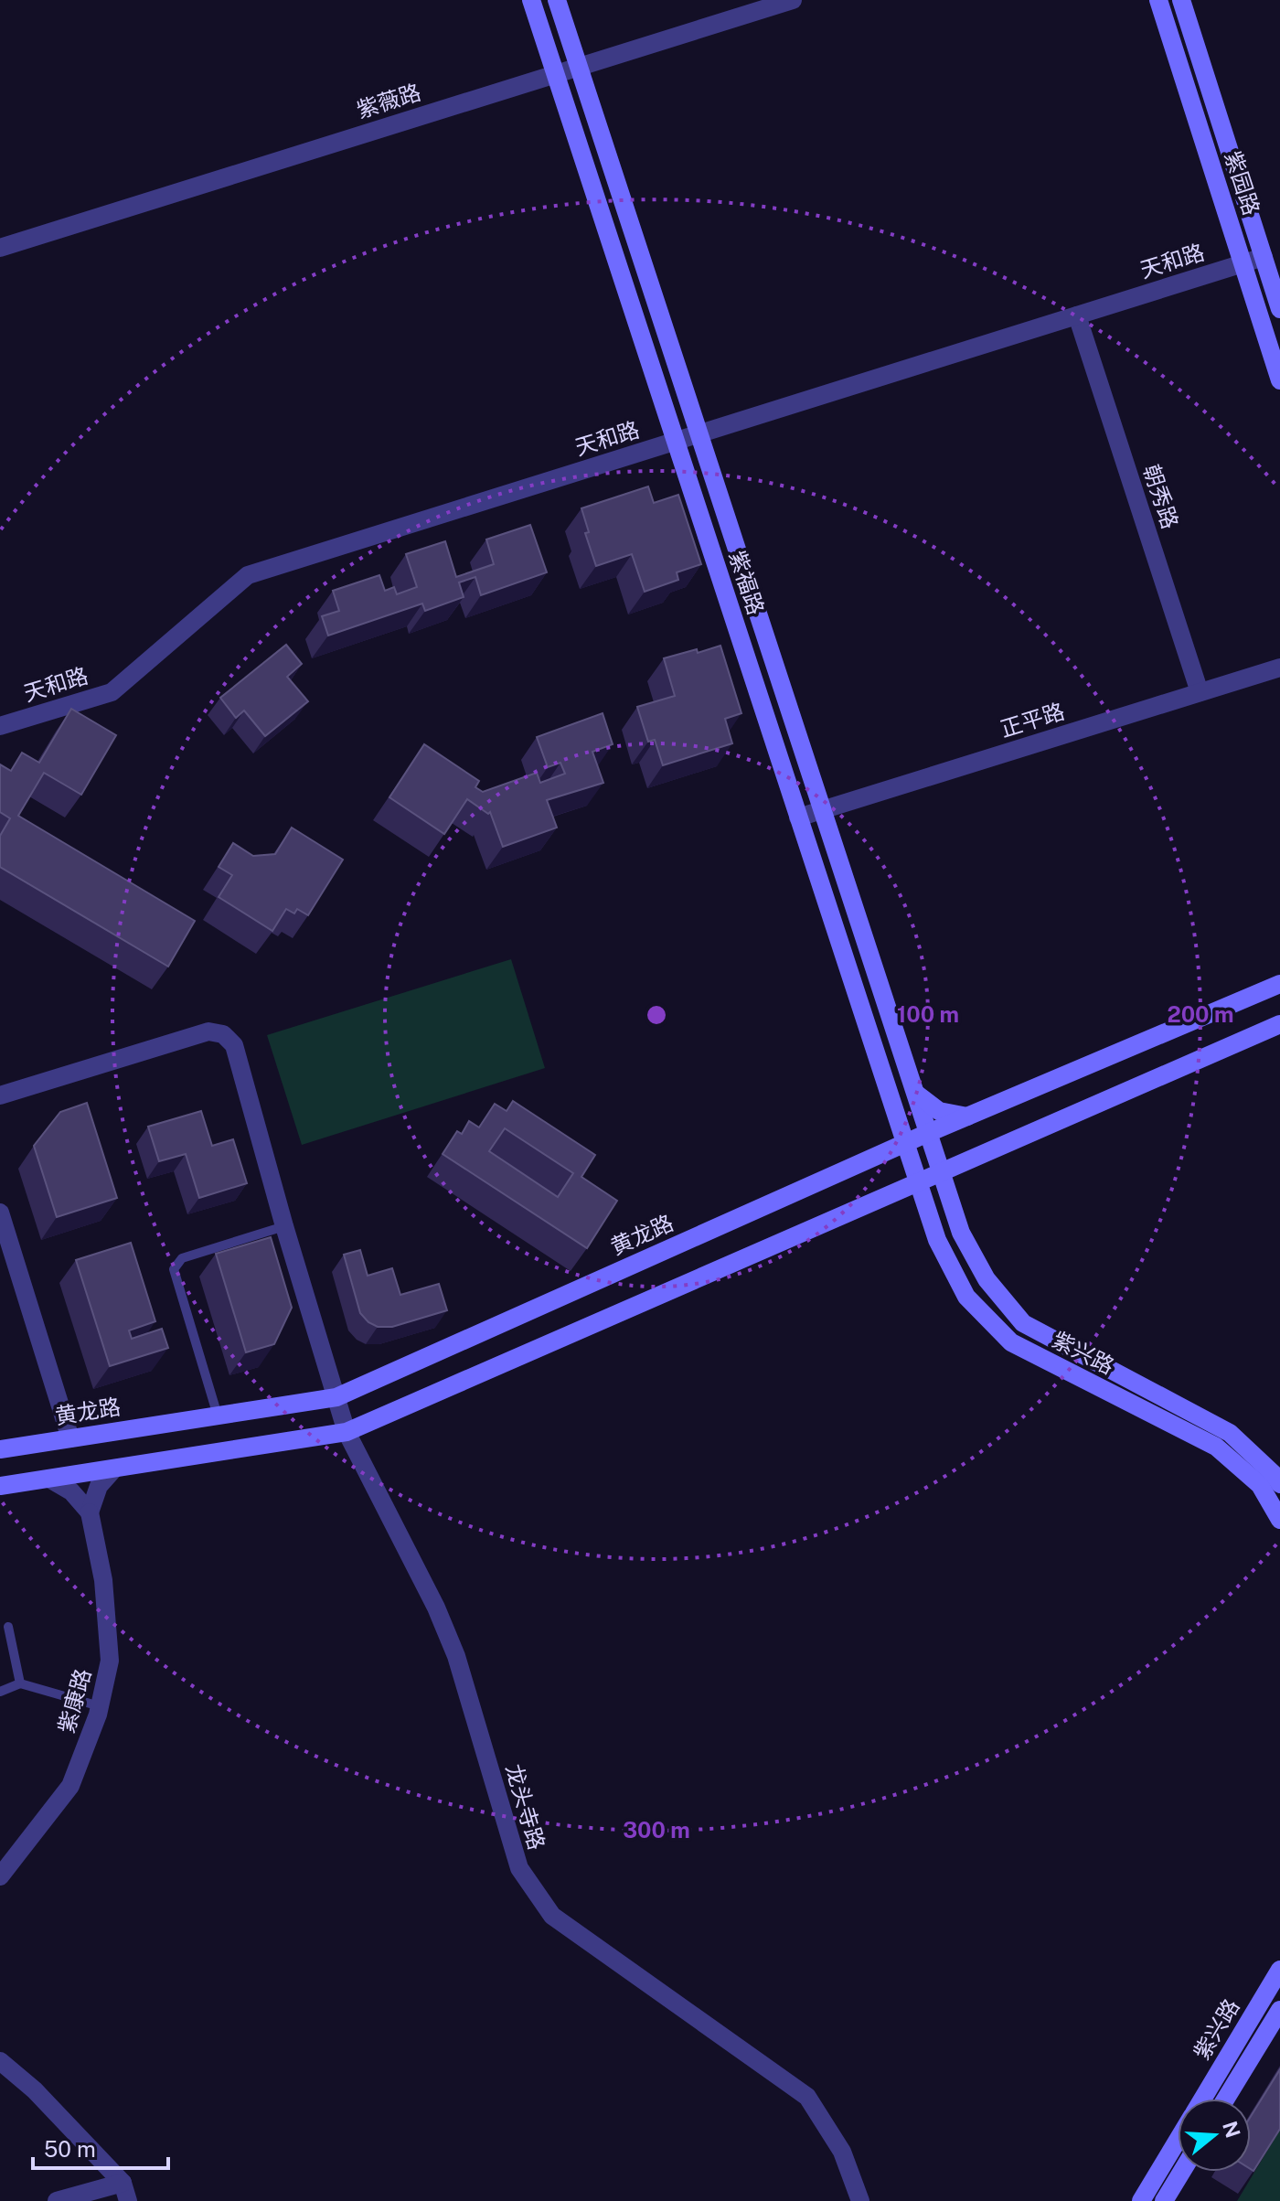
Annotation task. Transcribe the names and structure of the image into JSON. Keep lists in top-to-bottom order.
{
  "streets": {
    "main road": [
      "紫园路",
      "紫福路",
      "黄龙路",
      "紫兴路"
    ],
    "street": [
      "紫薇路",
      "天和路",
      "朝秀路",
      "正平路",
      "紫康路",
      "龙头寺路"
    ]
  },
  "crossings": [
    ["紫薇路", "紫福路"],
    ["紫园路", "天和路"],
    ["天和路", "朝秀路"],
    ["天和路", "紫福路"],
    ["朝秀路", "正平路"],
    ["紫福路", "正平路"],
    ["紫福路", "黄龙路"],
    ["紫福路", "紫兴路"],
    ["黄龙路", "龙头寺路"]
  ],
  "scale_bar": "50 m",
  "north": "right",
  "rings": ["100 m", "200 m", "300 m"]
}
